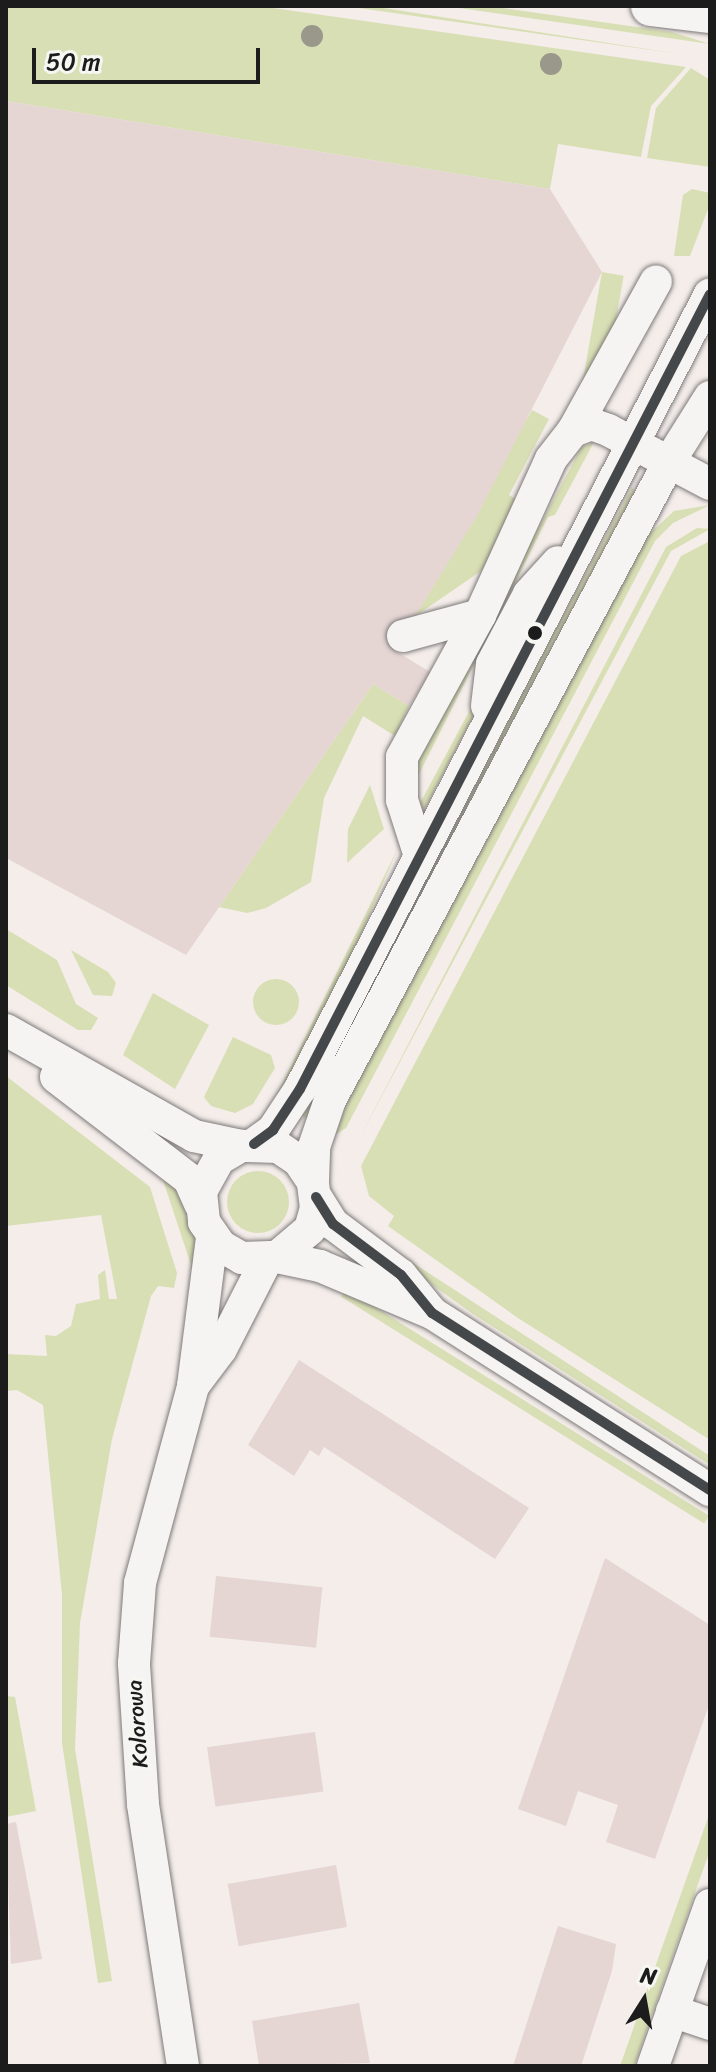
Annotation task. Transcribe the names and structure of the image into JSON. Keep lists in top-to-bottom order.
{
  "streets": {
    "street": ["Kolorowa"]
  },
  "scale_bar": "50 m",
  "north": "top"
}
